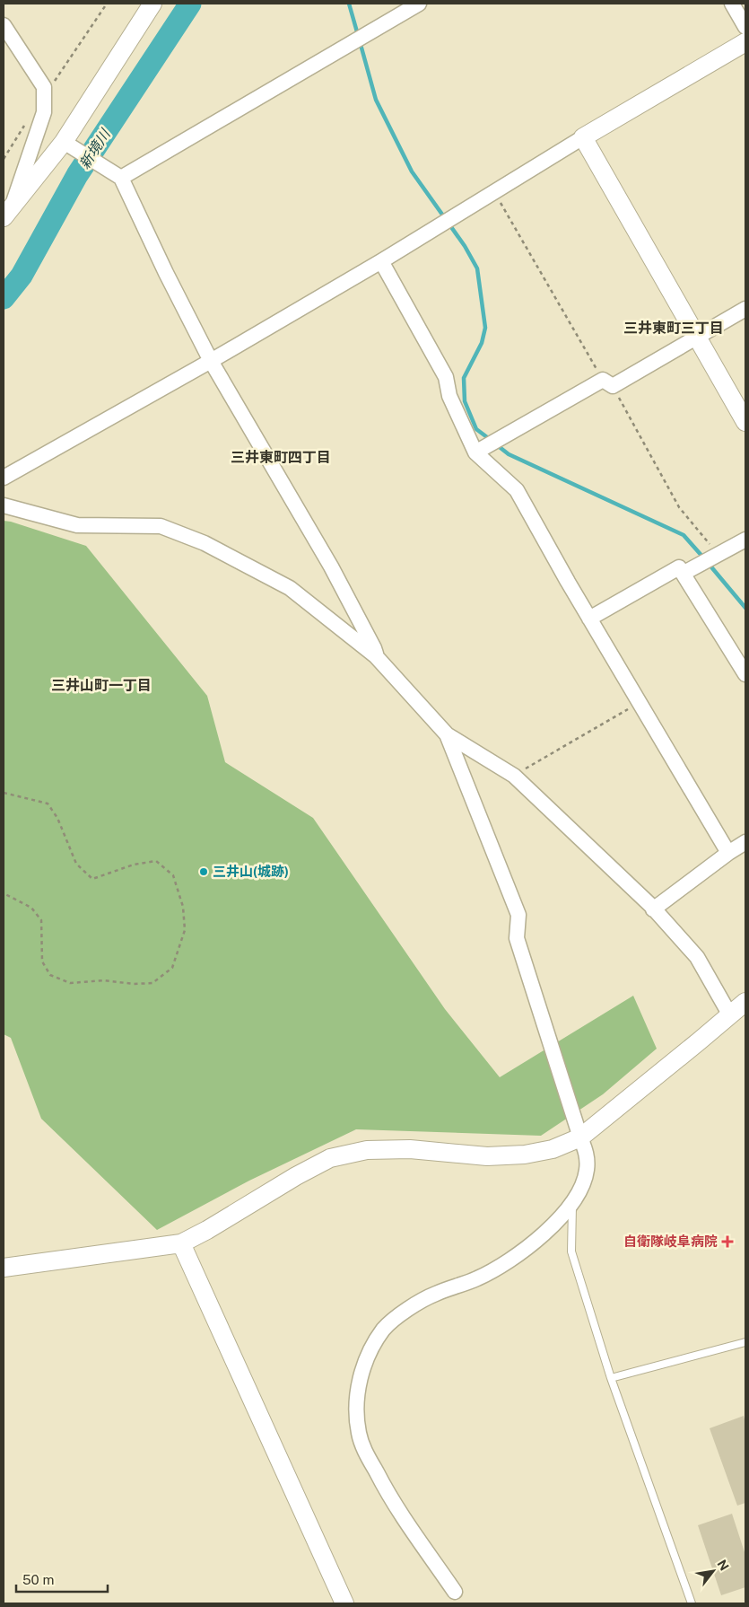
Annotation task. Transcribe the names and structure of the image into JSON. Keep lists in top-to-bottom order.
{
  "districts": ["三井東町三丁目", "三井東町四丁目", "三井山町一丁目"],
  "water": ["新境川"],
  "places": {
    "other": ["三井山(城跡)"],
    "health": ["自衛隊岐阜病院"]
  },
  "scale_bar": "50 m",
  "north": "top right"
}
